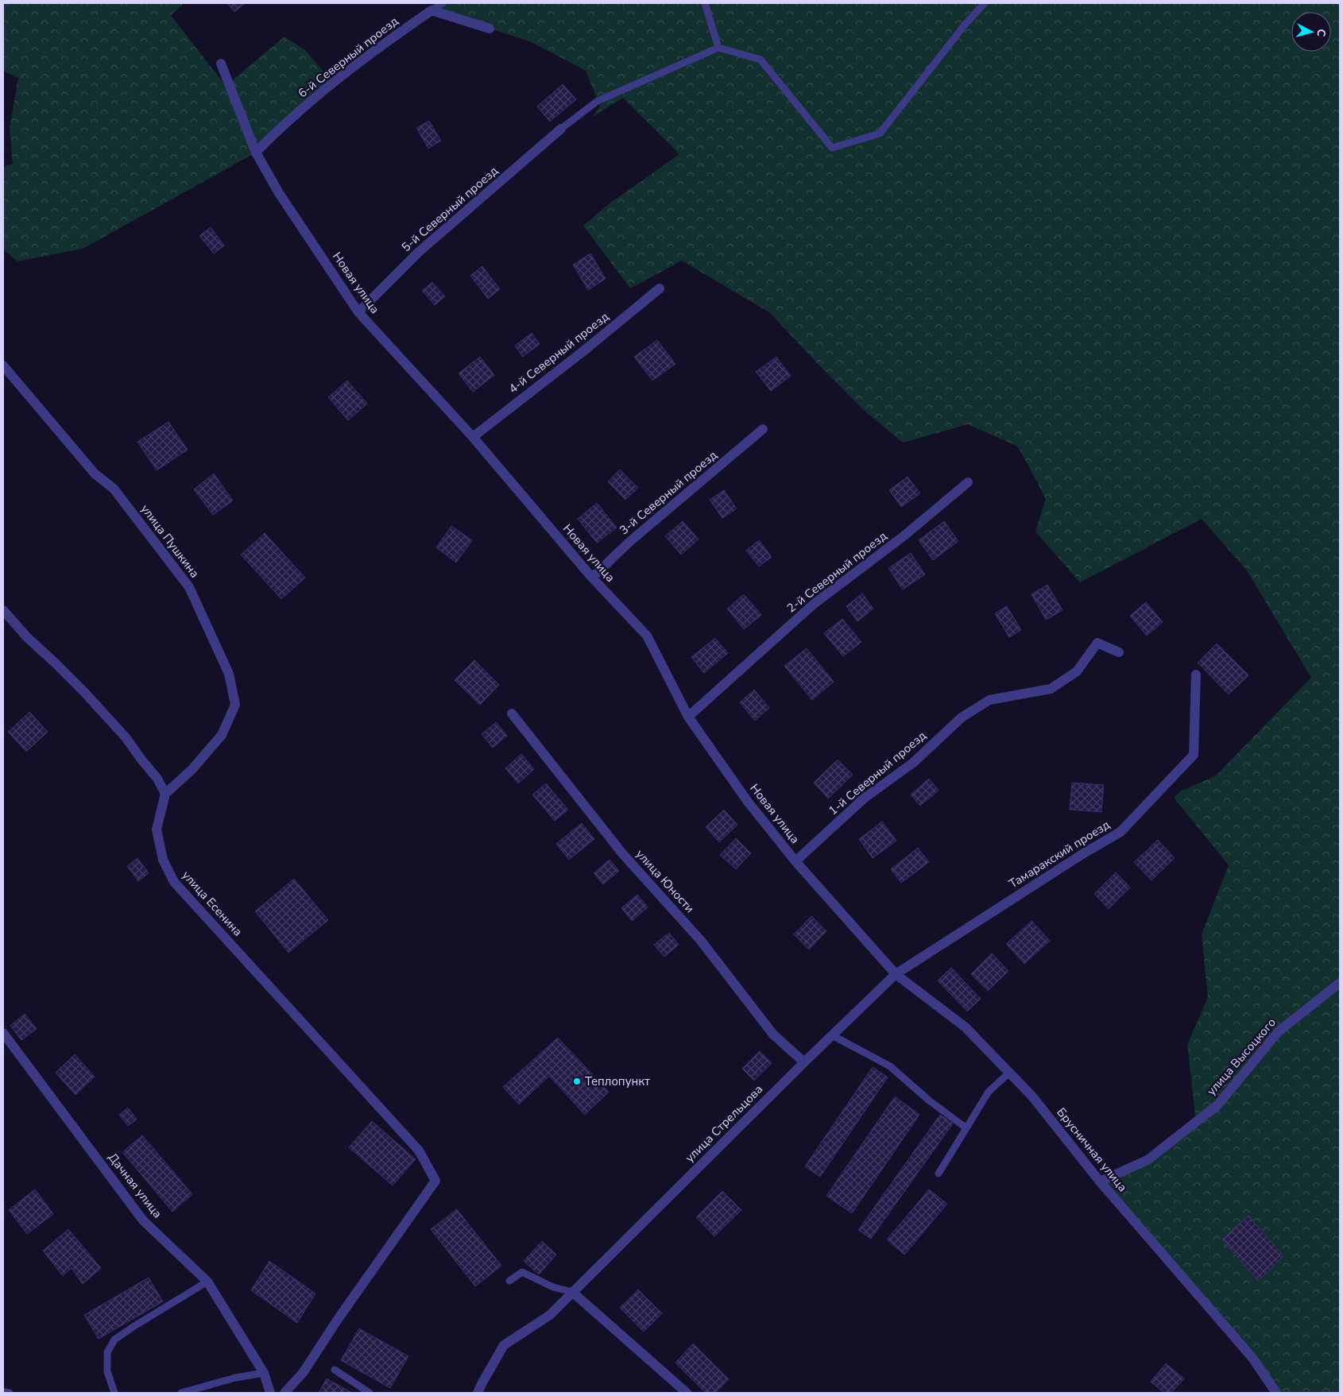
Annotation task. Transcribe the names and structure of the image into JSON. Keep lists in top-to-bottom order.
{
  "streets": {
    "street": [
      "6-й Северный проезд",
      "5-й Северный проезд",
      "Новая улица",
      "4-й Северный проезд",
      "3-й Северный проезд",
      "улица Пушкина",
      "2-й Северный проезд",
      "1-й Северный проезд",
      "Тамаракский проезд",
      "улица Юности",
      "улица Есенина",
      "улица Высоцкого",
      "улица Стрельцова",
      "Брусничная улица",
      "Дачная улица"
    ]
  },
  "crossings": [
    ["6-й Северный проезд", "Новая улица"],
    ["5-й Северный проезд", "Новая улица"],
    ["Новая улица", "4-й Северный проезд"],
    ["Новая улица", "3-й Северный проезд"],
    ["Новая улица", "2-й Северный проезд"],
    ["Новая улица", "1-й Северный проезд"],
    ["Новая улица", "Тамаракский проезд"],
    ["Новая улица", "улица Стрельцова"],
    ["Новая улица", "Брусничная улица"],
    ["улица Пушкина", "улица Есенина"],
    ["Тамаракский проезд", "улица Стрельцова"],
    ["Тамаракский проезд", "Брусничная улица"],
    ["улица Юности", "улица Стрельцова"],
    ["улица Высоцкого", "Брусничная улица"],
    ["улица Стрельцова", "Брусничная улица"]
  ],
  "places": ["Теплопункт"],
  "north": "right"
}
